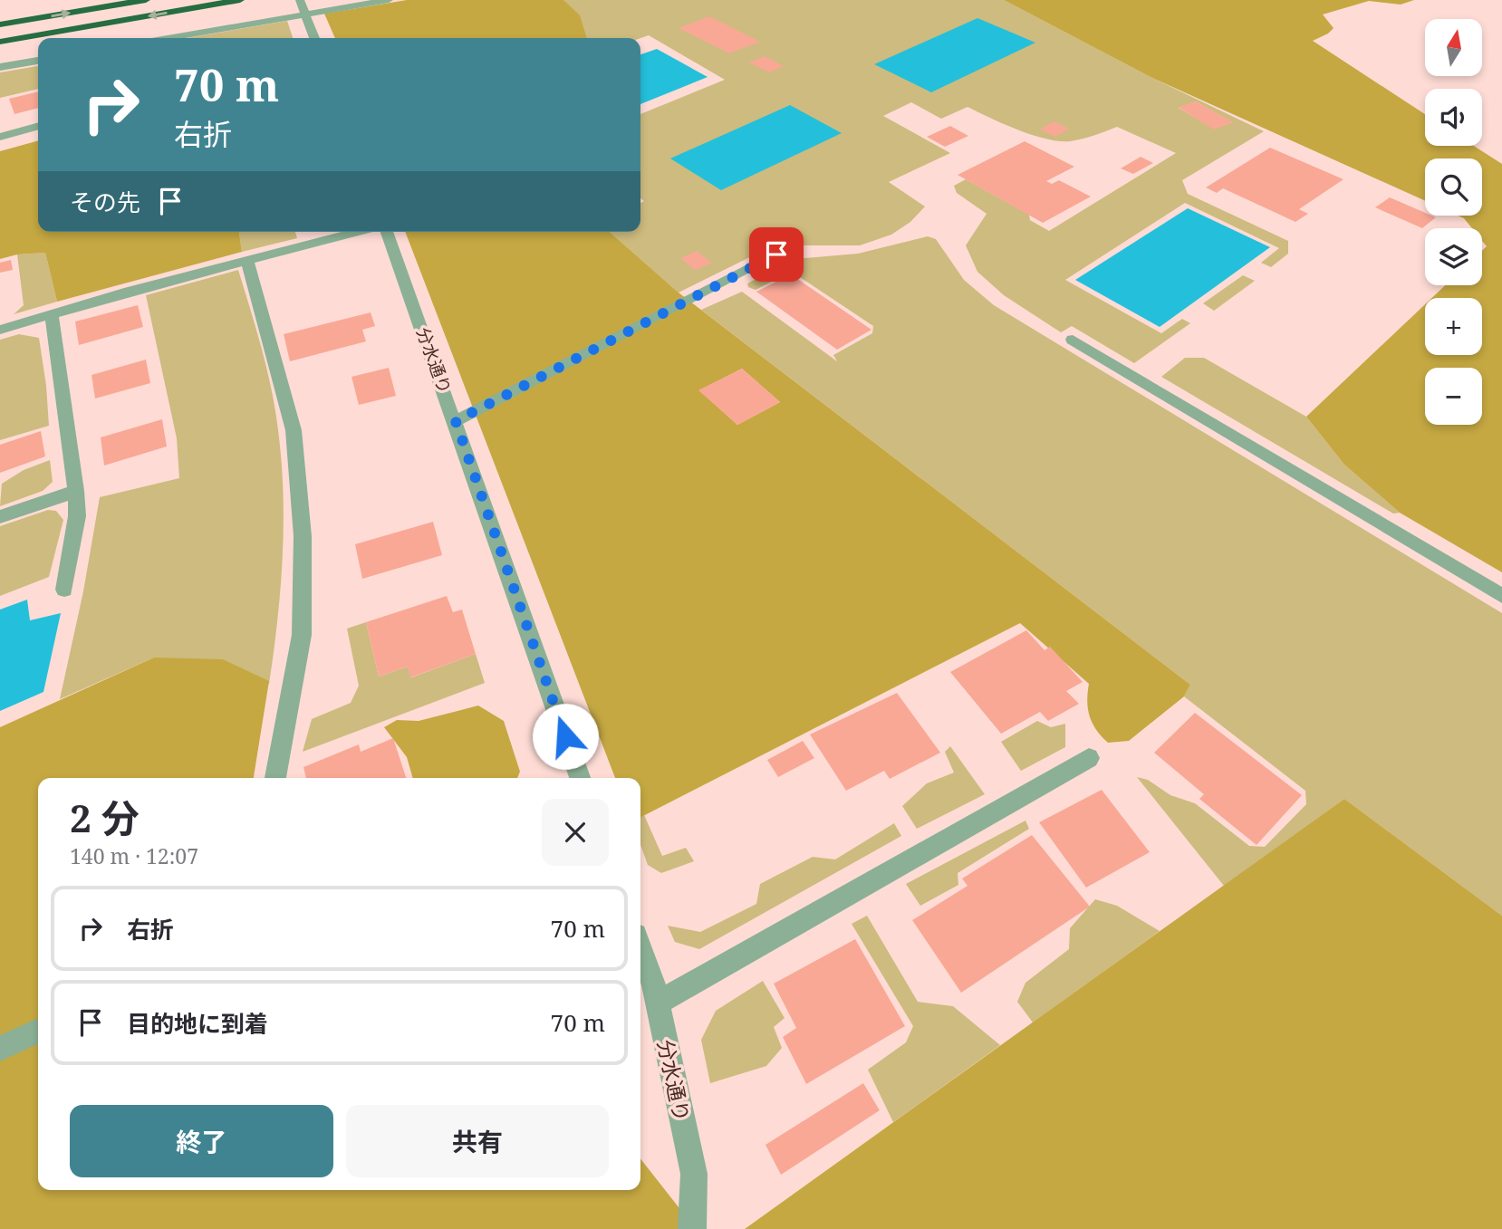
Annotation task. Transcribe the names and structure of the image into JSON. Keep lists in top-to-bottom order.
{
  "streets": {
    "street": ["分水通り"]
  },
  "north": "top",
  "page": {
    "map_buttons": ["+", "−"],
    "turn": ["70 m", "右折"],
    "then": "その先",
    "heading": ["2 分", "140 m · 12:07"],
    "list": [
      {
        "name": "右折",
        "value": "70 m"
      },
      {
        "name": "目的地に到着",
        "value": "70 m"
      }
    ],
    "buttons": ["終了", "共有"]
  }
}
